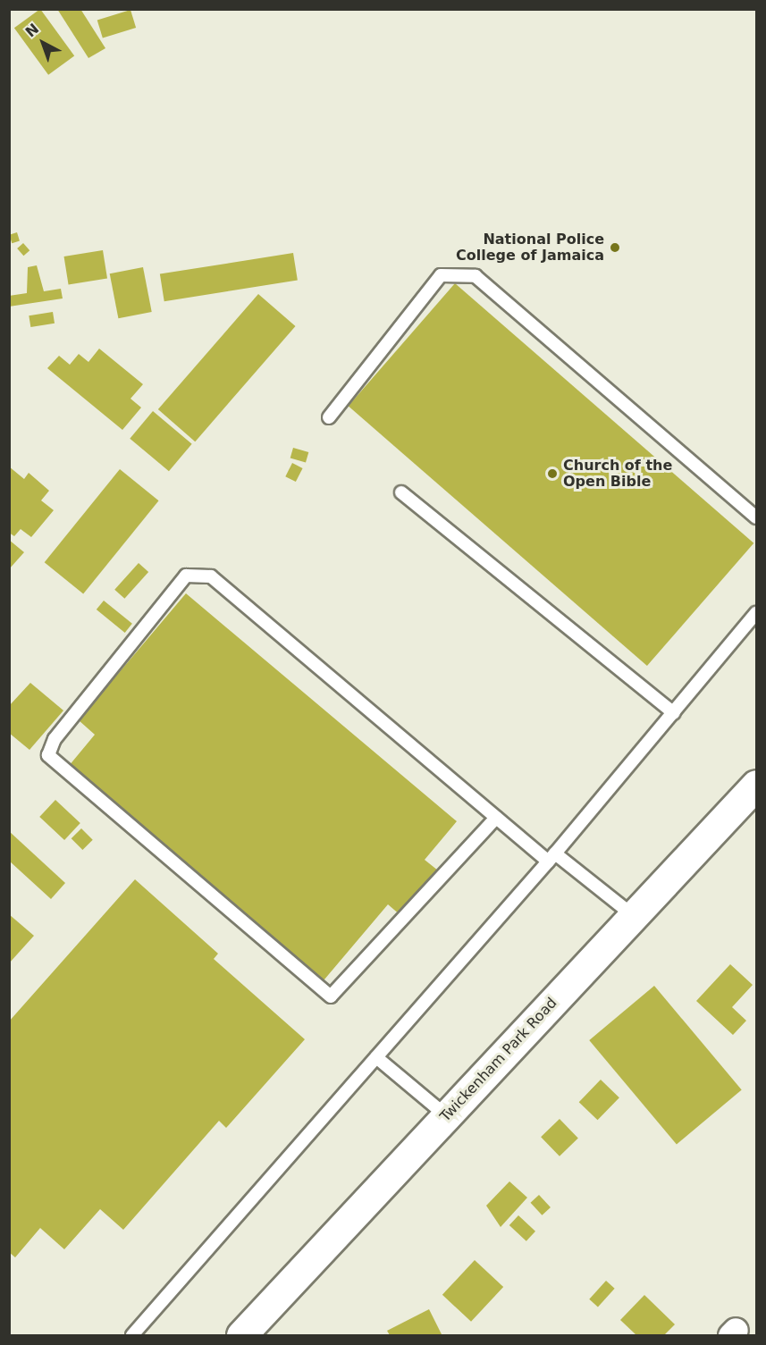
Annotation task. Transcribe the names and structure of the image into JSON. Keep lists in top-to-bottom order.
{
  "streets": {
    "main road": ["Twickenham Park Road"]
  },
  "places": ["National Police College of Jamaica", "Church of the Open Bible"],
  "north": "top left"
}
